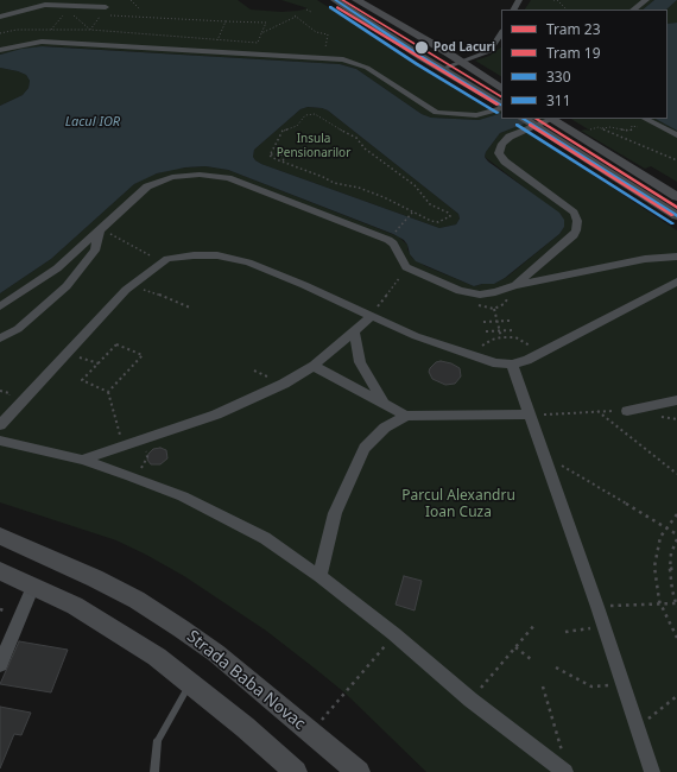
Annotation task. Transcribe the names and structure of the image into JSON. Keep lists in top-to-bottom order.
{
  "streets": {
    "main road": ["Strada Baba Novac"]
  },
  "water": ["Lacul IOR"],
  "parks": ["Insula Pensionarilor", "Parcul Alexandru Ioan Cuza"],
  "places": ["Pod Lacuri"],
  "lines": [
    "tram line 23",
    "transit line 330",
    "tram line 19",
    "transit line 311"
  ],
  "legend": [
    "Tram 23",
    "Tram 19",
    "330",
    "311"
  ]
}
